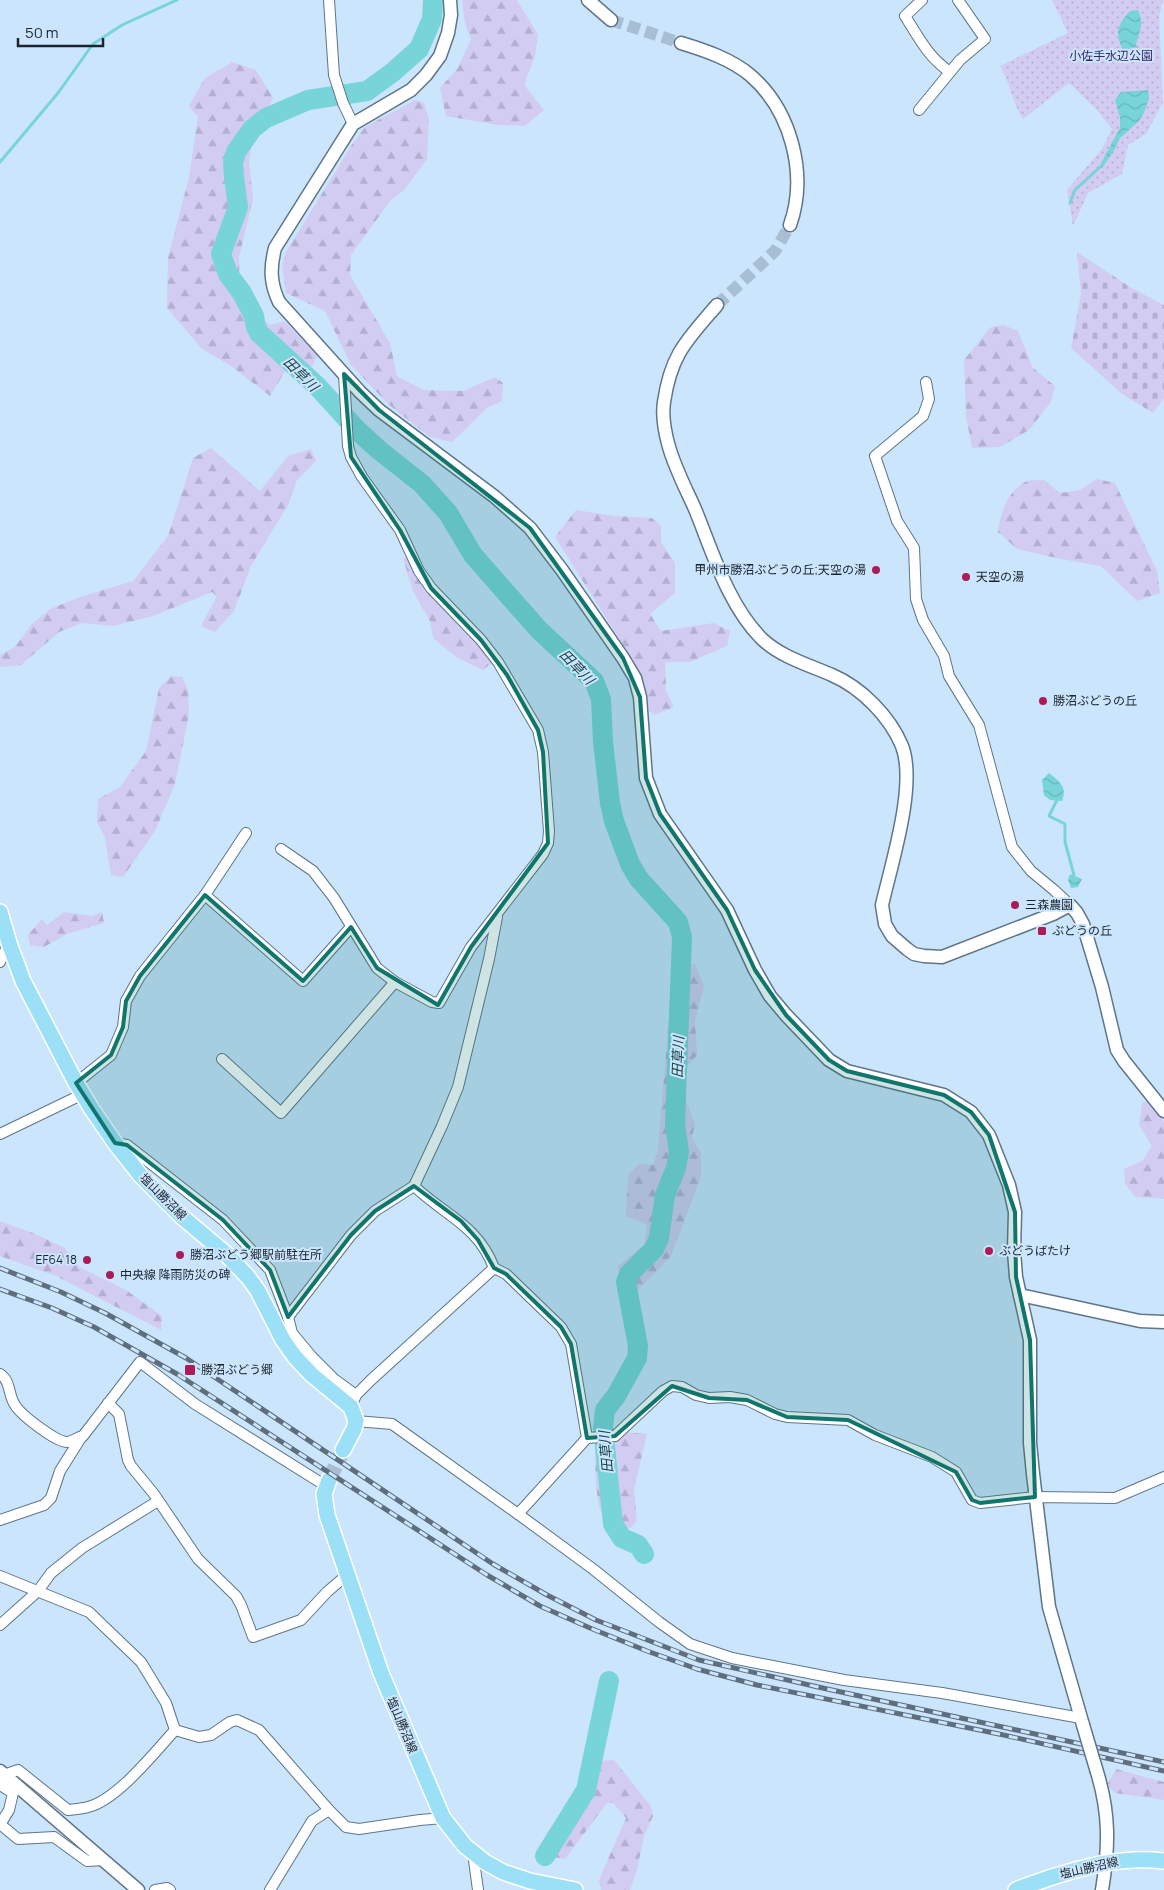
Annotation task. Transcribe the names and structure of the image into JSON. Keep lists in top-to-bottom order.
{
  "streets": {
    "main road": ["塩山勝沼線"]
  },
  "water": ["田草川"],
  "parks": ["小佐手水辺公園"],
  "places": {
    "other": [
      "甲州市勝沼ぶどうの丘;天空の湯",
      "天空の湯",
      "勝沼ぶどうの丘",
      "三森農園",
      "ぶどうばたけ",
      "勝沼ぶどう郷駅前駐在所",
      "EF64 18",
      "中央線 降雨防災の碑"
    ],
    "transit": ["ぶどうの丘", "勝沼ぶどう郷"]
  },
  "scale_bar": "50 m"
}
